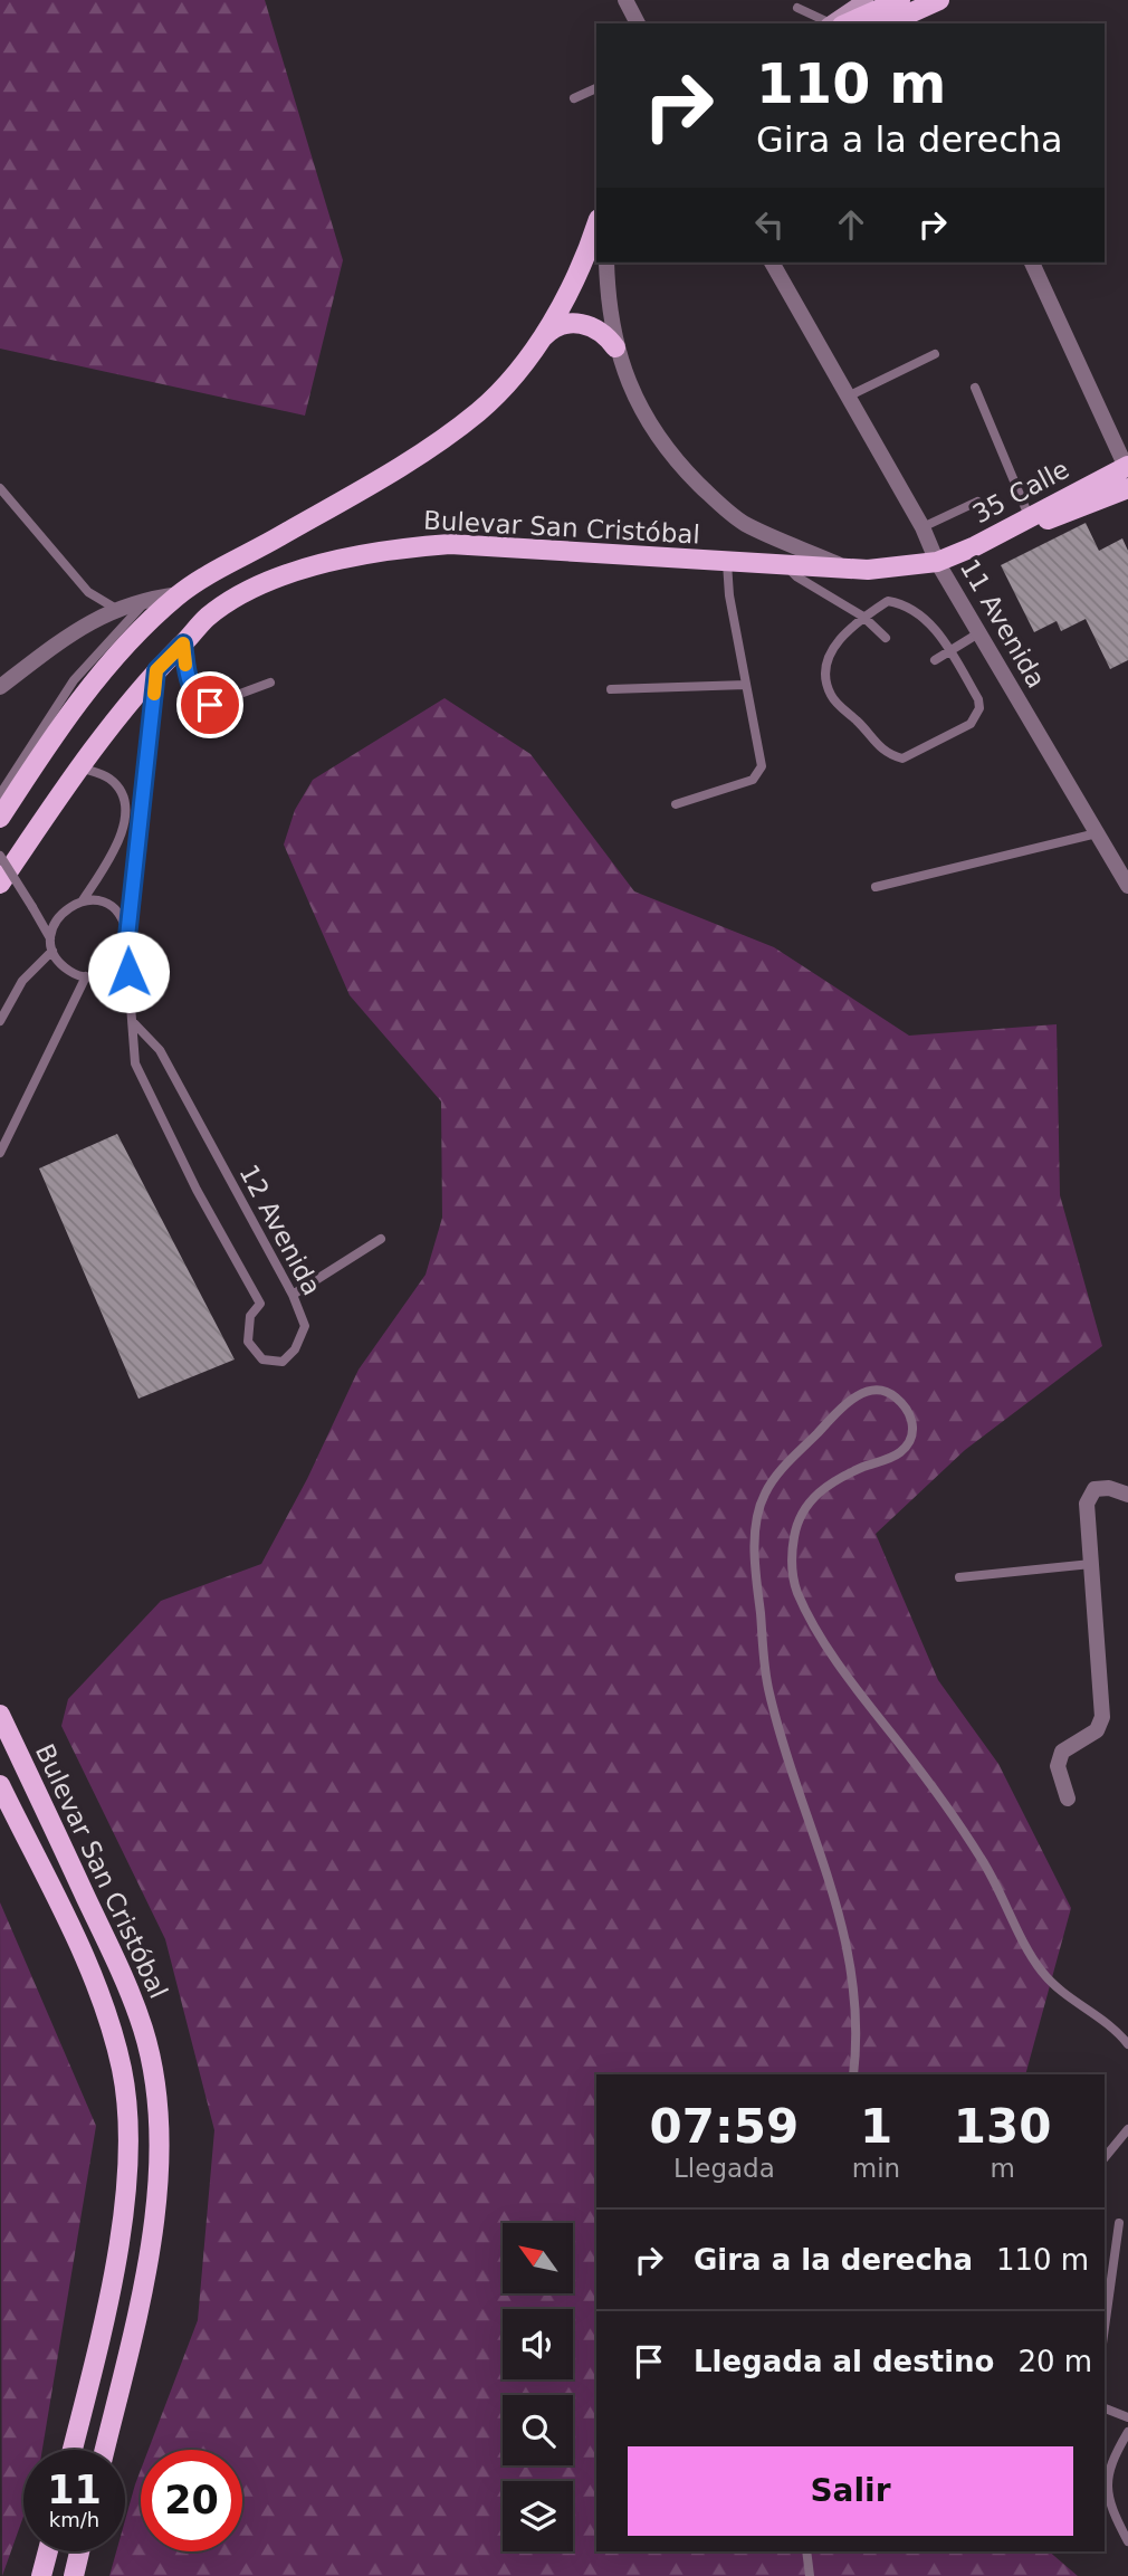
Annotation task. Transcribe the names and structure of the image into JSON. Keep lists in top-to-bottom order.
{
  "streets": {
    "main road": ["35 Calle", "Bulevar San Cristóbal"],
    "street": ["11 Avenida"],
    "lane": ["12 Avenida"]
  },
  "crossings": [
    ["35 Calle", "Bulevar San Cristóbal"],
    ["35 Calle", "11 Avenida"],
    ["Bulevar San Cristóbal", "11 Avenida"],
    ["Bulevar San Cristóbal", "12 Avenida"]
  ],
  "north": "top left",
  "page": {
    "turn": ["110 m", "Gira a la derecha"],
    "eta": [
      "07:59",
      "Llegada",
      "1",
      "min",
      "130",
      "m"
    ],
    "list": [
      {
        "name": "Gira a la derecha",
        "value": "110 m"
      },
      {
        "name": "Llegada al destino",
        "value": "20 m"
      }
    ],
    "buttons": "Salir",
    "speed": "11 km/h",
    "limit": "20"
  }
}
